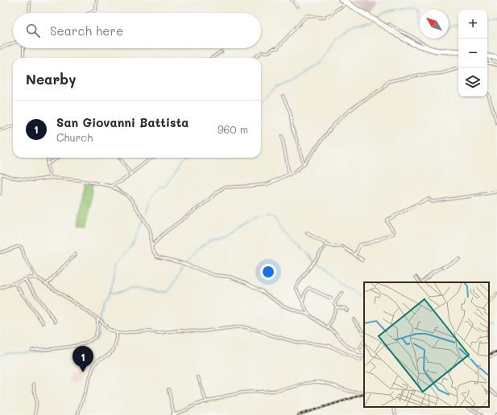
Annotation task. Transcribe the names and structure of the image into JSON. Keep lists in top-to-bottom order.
{
  "north": "top left",
  "page": {
    "map_buttons": ["+", "−"],
    "search": "Search here",
    "heading": "Nearby",
    "list": [
      {
        "mark": "1",
        "name": "San Giovanni Battista",
        "note": "Church",
        "value": "960 m"
      }
    ],
    "pins": "1"
  }
}
